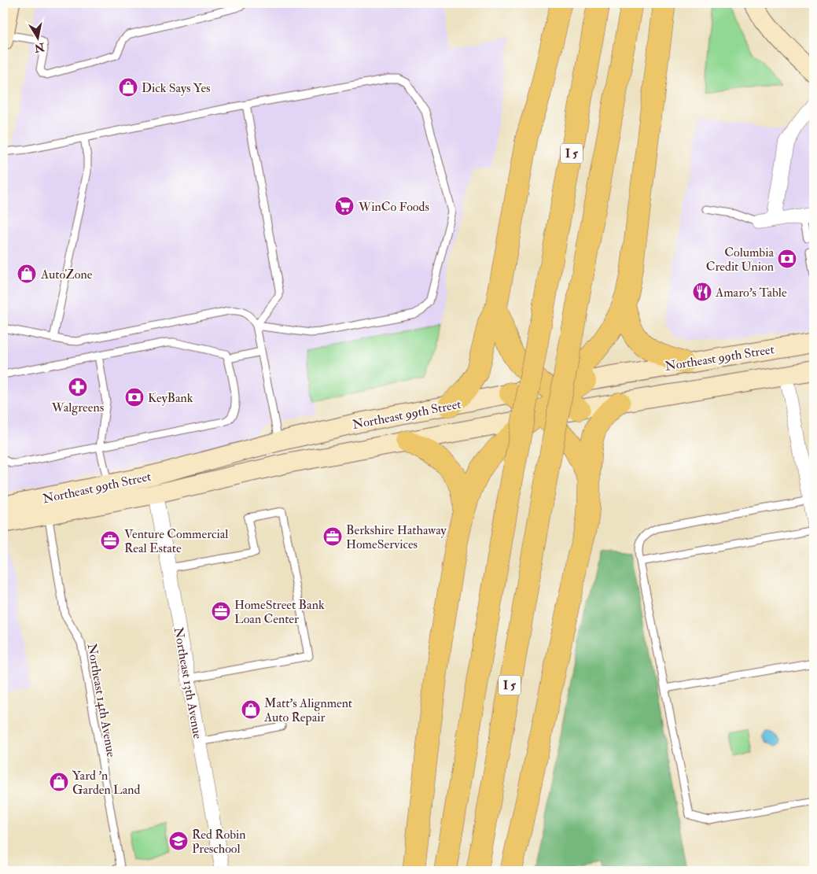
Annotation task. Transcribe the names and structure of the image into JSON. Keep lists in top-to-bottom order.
{
  "streets": {
    "highway": ["I 5"],
    "main road": ["Northeast 99th Street"],
    "street": ["Northeast 13th Avenue"],
    "lane": ["Northeast 14th Avenue"]
  },
  "crossings": [
    ["Northeast 99th Street", "Northeast 13th Avenue"],
    ["Northeast 99th Street", "Northeast 14th Avenue"]
  ],
  "places": {
    "shop": [
      "Dick Says Yes",
      "AutoZone",
      "Matt's Alignment Auto Repair",
      "Yard 'n Garden Land"
    ],
    "supermarket": ["WinCo Foods"],
    "bank": ["Columbia Credit Union", "KeyBank"],
    "restaurant": ["Amaro's Table"],
    "pharmacy": ["Walgreens"],
    "office": ["Berkshire Hathaway HomeServices", "Venture Commercial Real Estate", "HomeStreet Bank Loan Center"],
    "school or university": ["Red Robin Preschool"]
  },
  "north": "bottom"
}
